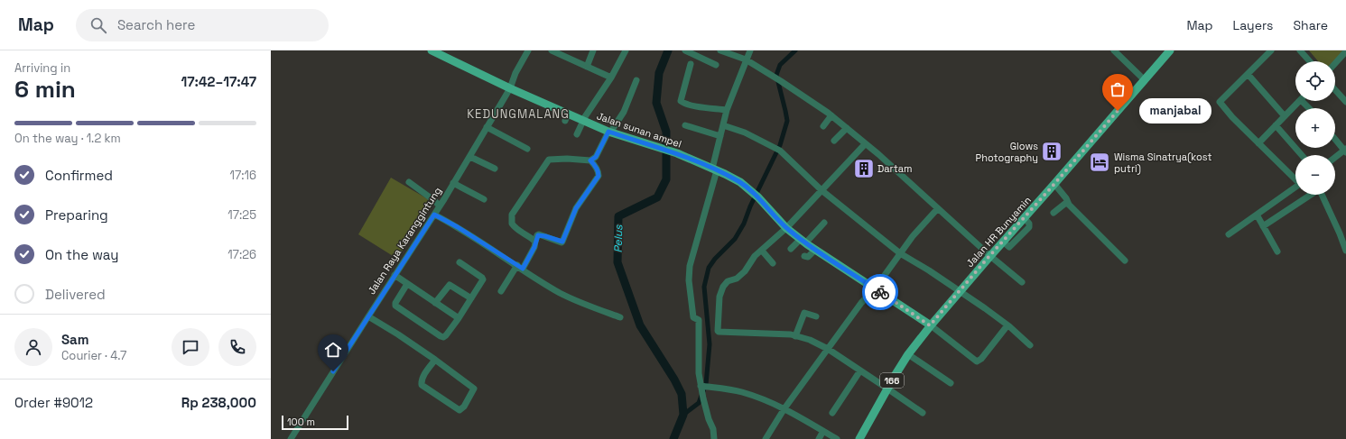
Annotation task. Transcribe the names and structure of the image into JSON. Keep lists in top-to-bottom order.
{
  "streets": {
    "main road": ["Jalan sunan ampel", "Jalan HR Bunyamin", "166"],
    "street": ["Jalan Raya Karanggintung"]
  },
  "crossings": [
    ["Jalan sunan ampel", "Jalan HR Bunyamin"],
    ["Jalan sunan ampel", "Jalan Raya Karanggintung"]
  ],
  "districts": ["KEDUNGMALANG"],
  "water": ["Pelus"],
  "places": {
    "other": ["manjabal"],
    "building": ["Glows Photography", "Dartam"],
    "hotel": ["Wisma Sinatrya(kost putri)"]
  },
  "scale_bar": "100 m",
  "page": {
    "header": "Map",
    "search": "Search here",
    "nav": ["Map", "Layers", "Share"],
    "heading": ["6 min", "Arriving in", "17:42–17:47"],
    "panel": [
      "Sam",
      "Courier · 4.7",
      "Order #9012",
      "Rp 238,000"
    ],
    "map_buttons": ["+", "−"],
    "bubble": "manjabal",
    "bar": "On the way · 1.2 km",
    "list": [
      ["Confirmed", "17:16"],
      ["Preparing", "17:25"],
      ["On the way", "17:26"],
      "Delivered"
    ],
    "scale": "100 m"
  }
}
